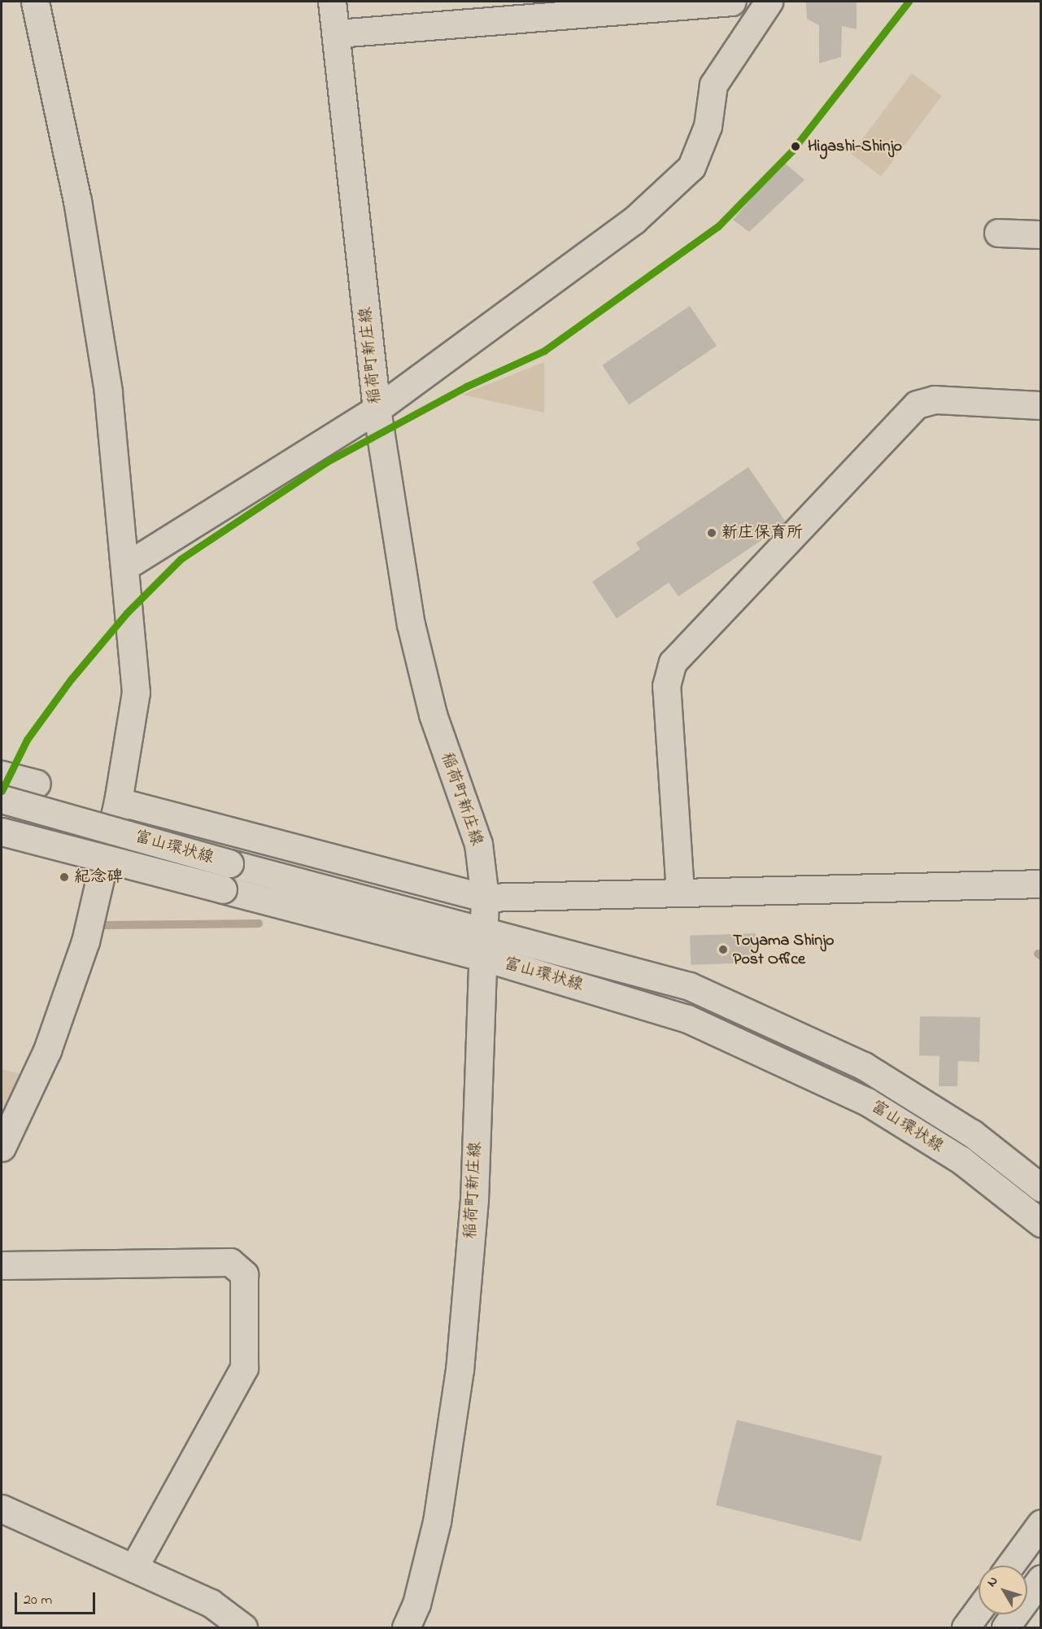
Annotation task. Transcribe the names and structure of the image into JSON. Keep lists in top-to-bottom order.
{
  "streets": {
    "main road": ["稲荷町新庄線", "富山環状線"]
  },
  "crossings": [
    ["稲荷町新庄線", "富山環状線"]
  ],
  "places": [
    "Higashi-Shinjo",
    "新庄保育所",
    "紀念碑",
    "Toyama Shinjo Post Office"
  ],
  "scale_bar": "20 m",
  "north": "top left"
}
